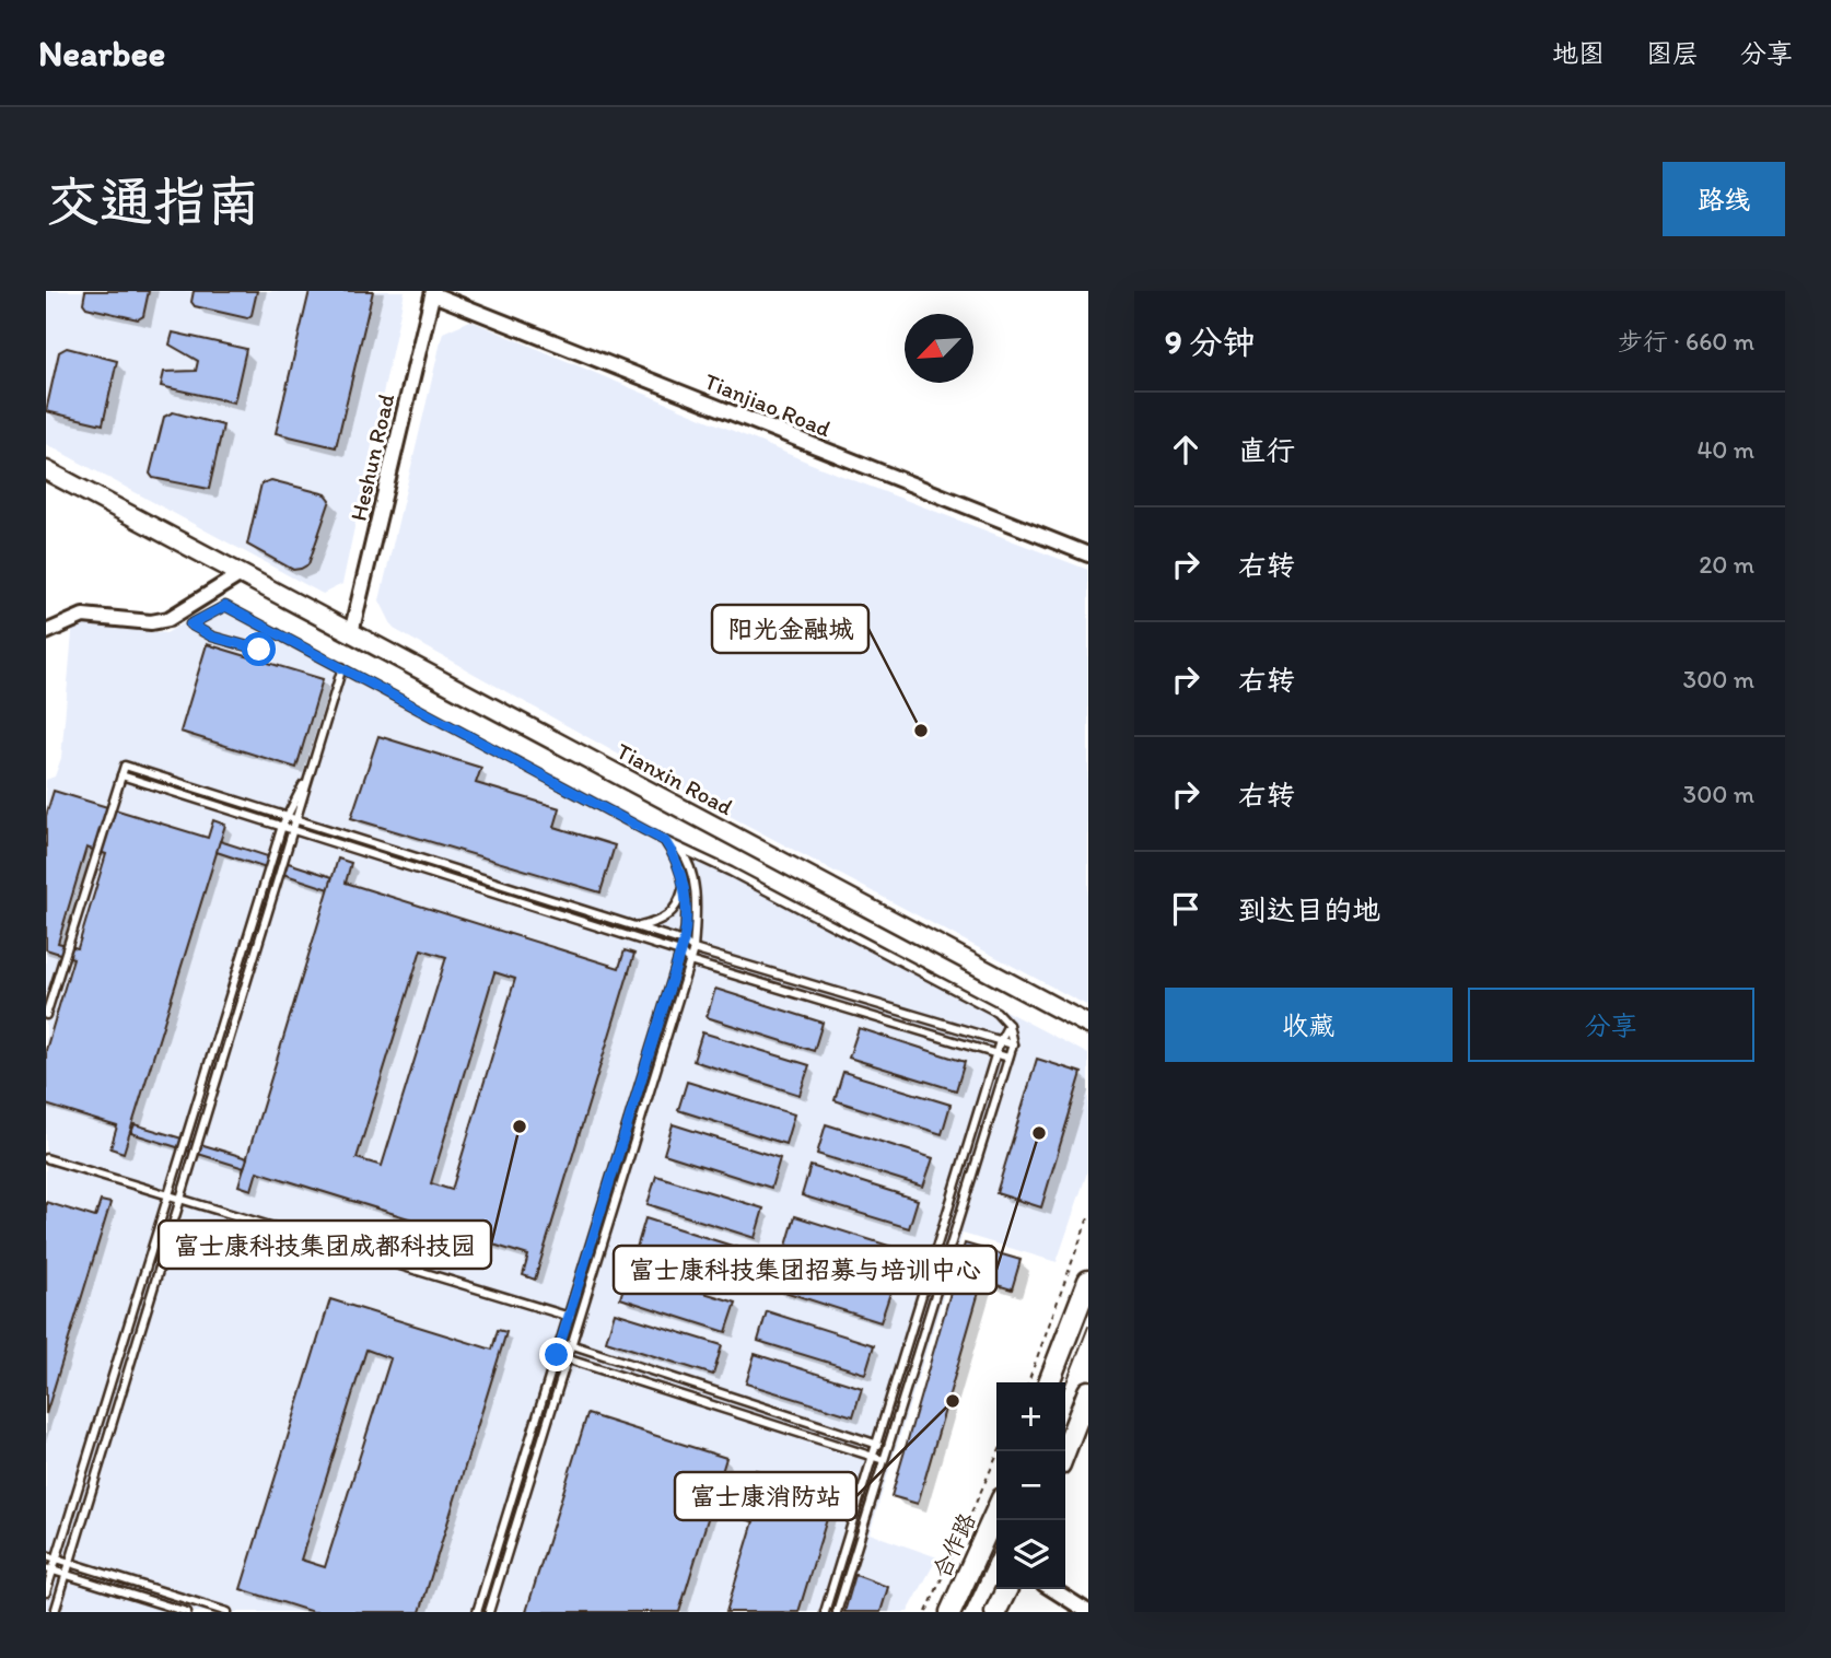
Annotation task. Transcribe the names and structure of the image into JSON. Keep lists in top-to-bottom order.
{
  "streets": {
    "main road": ["合作路"],
    "street": ["Tianjiao Road", "Heshun Road", "Tianxin Road"]
  },
  "crossings": [
    ["Tianjiao Road", "Heshun Road"],
    ["Heshun Road", "Tianxin Road"]
  ],
  "places": [
    "阳光金融城",
    "富士康科技集团成都科技园",
    "富士康科技集团招募与培训中心",
    "富士康消防站"
  ],
  "north": "bottom left",
  "page": {
    "header": "Nearbee",
    "nav": ["地图", "图层", "分享"],
    "buttons": [
      "路线",
      ["收藏", "分享"]
    ],
    "title": "交通指南",
    "heading": ["9 分钟", "步行 · 660 m"],
    "list": [
      ["直行", "40 m"],
      ["右转", "20 m"],
      ["右转", "300 m"],
      ["右转", "300 m"],
      "到达目的地"
    ],
    "map_buttons": ["+", "−"]
  }
}
